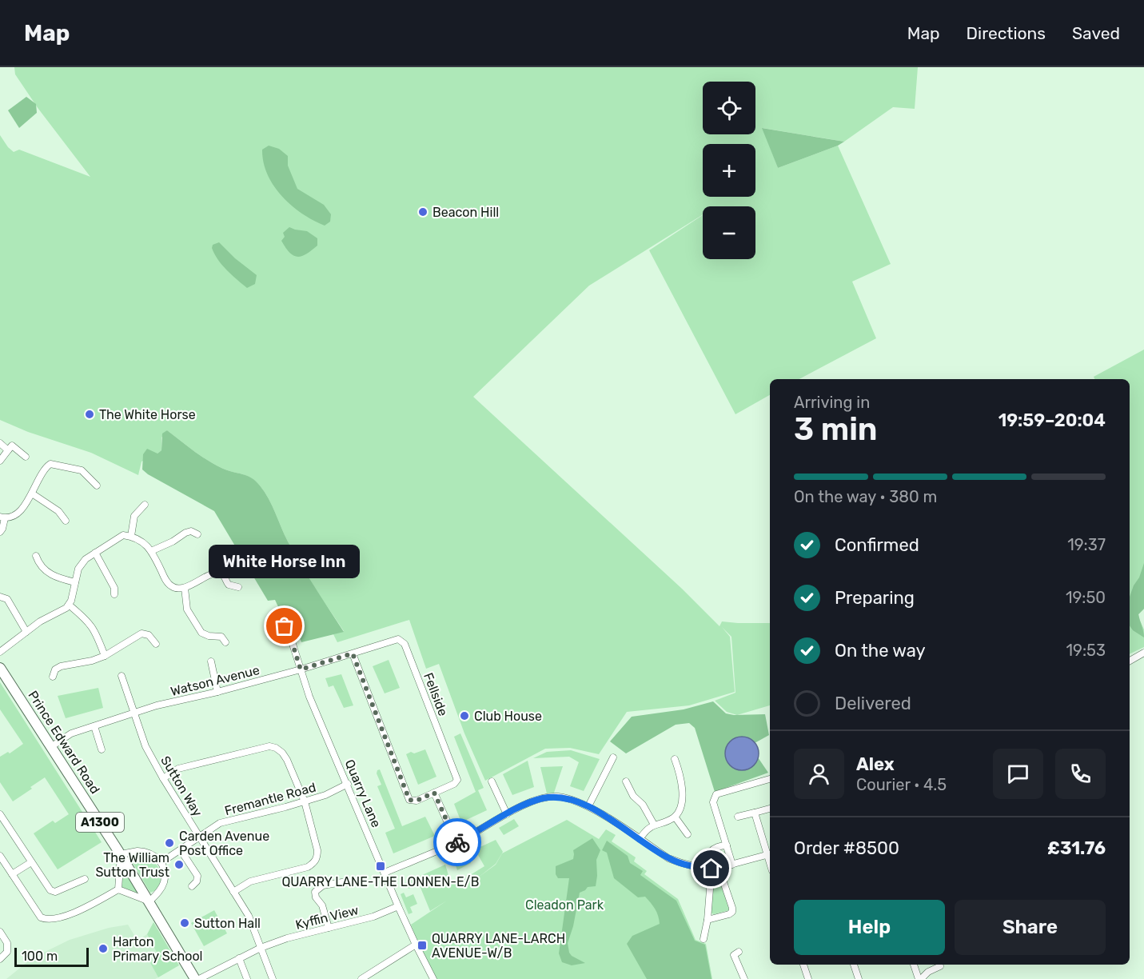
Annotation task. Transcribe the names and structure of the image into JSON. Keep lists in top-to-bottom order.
{
  "streets": {
    "main road": ["Prince Edward Road", "A1300"],
    "street": [
      "Watson Avenue",
      "Fellside",
      "Sutton Way",
      "Quarry Lane",
      "Fremantle Road",
      "Kyffin View"
    ]
  },
  "crossings": [
    ["Watson Avenue", "Fellside"],
    ["Watson Avenue", "Prince Edward Road"],
    ["Watson Avenue", "Sutton Way"],
    ["Watson Avenue", "Quarry Lane"],
    ["Sutton Way", "Fremantle Road"],
    ["Sutton Way", "Kyffin View"],
    ["Quarry Lane", "Fremantle Road"],
    ["Quarry Lane", "Kyffin View"]
  ],
  "parks": ["Cleadon Park"],
  "places": {
    "other": [
      "Beacon Hill",
      "The White Horse",
      "White Horse Inn",
      "Club House",
      "Carden Avenue Post Office",
      "The William Sutton Trust",
      "Sutton Hall",
      "Harton Primary School"
    ],
    "transit": ["QUARRY LANE-THE LONNEN-E/B", "QUARRY LANE-LARCH AVENUE-W/B"]
  },
  "scale_bar": "100 m",
  "page": {
    "header": "Map",
    "nav": ["Map", "Directions", "Saved"],
    "map_buttons": ["+", "−"],
    "heading": ["3 min", "Arriving in", "19:59–20:04"],
    "panel": [
      "Alex",
      "Courier · 4.5",
      "Order #8500",
      "£31.76"
    ],
    "bar": "On the way · 380 m",
    "list": [
      ["Confirmed", "19:37"],
      ["Preparing", "19:50"],
      ["On the way", "19:53"],
      "Delivered"
    ],
    "bubble": "White Horse Inn",
    "buttons": ["Help", "Share"],
    "scale": "100 m"
  }
}
